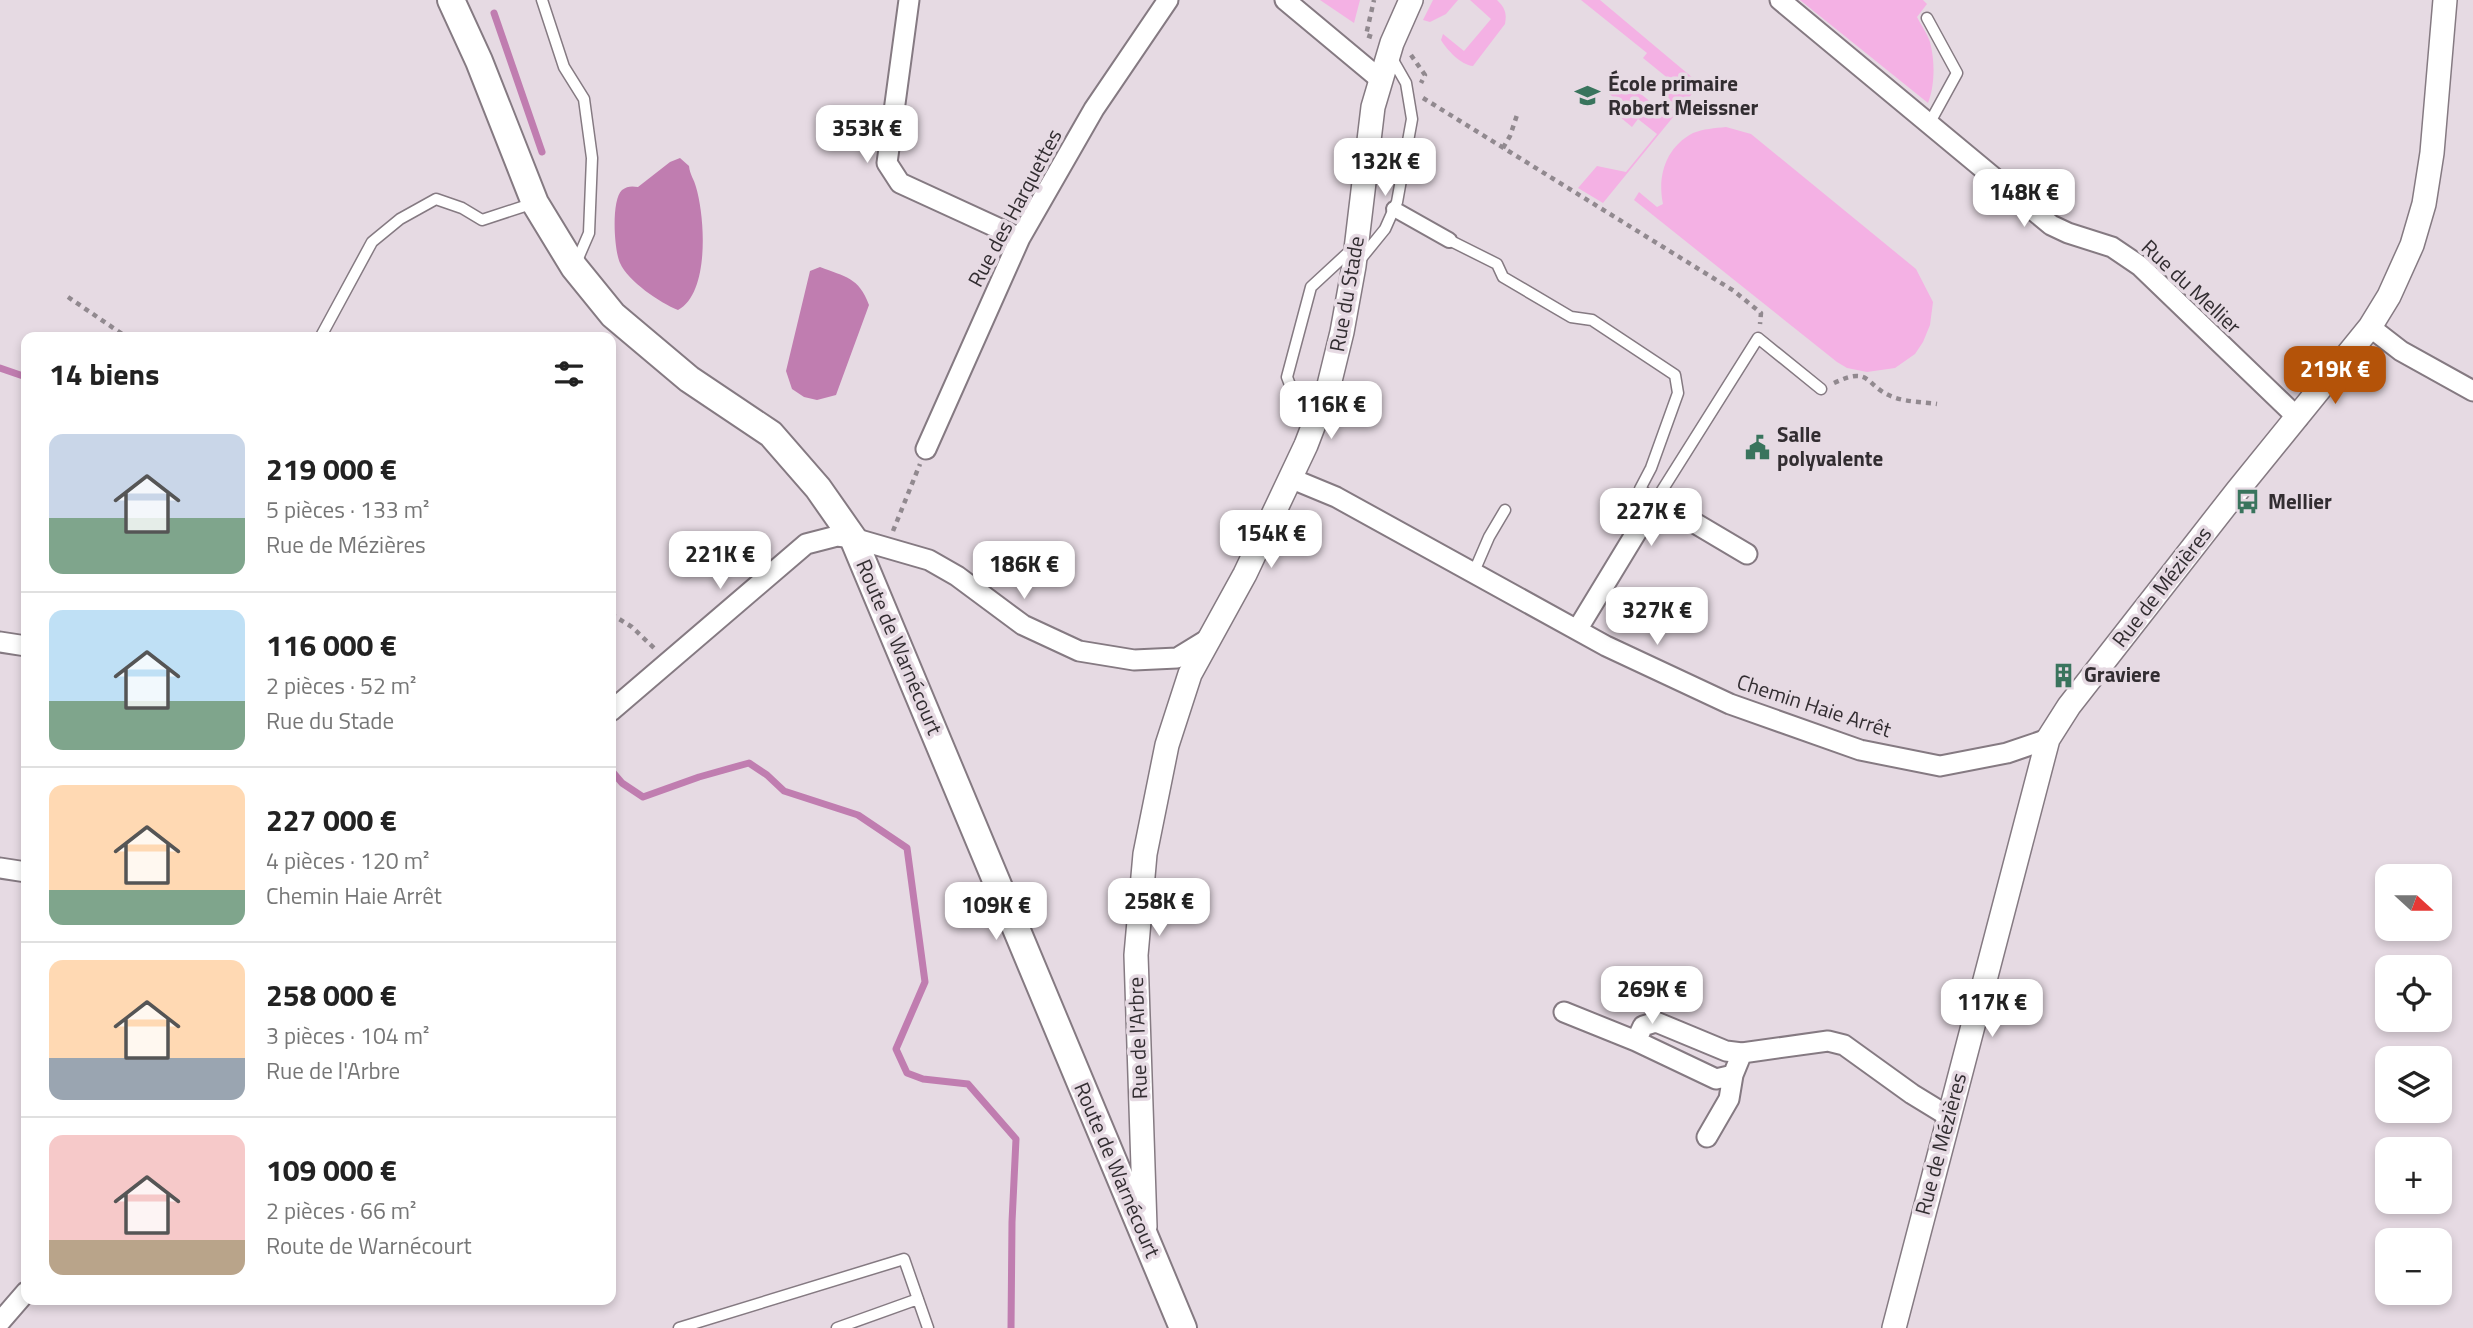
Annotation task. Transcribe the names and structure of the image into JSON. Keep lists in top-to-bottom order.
{
  "streets": {
    "main road": ["Route de Warnécourt"],
    "street": [
      "Rue des Harquettes",
      "Rue du Mellier",
      "Rue du Stade",
      "Rue de Mézières",
      "Chemin Haie Arrêt",
      "Rue de l'Arbre"
    ]
  },
  "crossings": [
    ["Rue du Mellier", "Rue de Mézières"],
    ["Rue du Stade", "Route de Warnécourt"],
    ["Rue du Stade", "Chemin Haie Arrêt"],
    ["Rue du Stade", "Rue de l'Arbre"],
    ["Rue de Mézières", "Chemin Haie Arrêt"],
    ["Route de Warnécourt", "Rue de l'Arbre"]
  ],
  "places": {
    "school or university": ["École primaire Robert Meissner"],
    "public building": ["Salle polyvalente"],
    "bus stop": ["Mellier"],
    "building": ["Graviere"]
  },
  "north": "right",
  "page": {
    "price": [
      "353K €",
      "132K €",
      "148K €",
      "219K €",
      "116K €",
      "227K €",
      "154K €",
      "221K €",
      "186K €",
      "327K €",
      "258K €",
      "109K €",
      "269K €",
      "117K €"
    ],
    "heading": "14 biens",
    "list": [
      {
        "name": "219 000 €",
        "note": "5 pièces · 133 m² · Rue de Mézières"
      },
      {
        "name": "116 000 €",
        "note": "2 pièces · 52 m² · Rue du Stade"
      },
      {
        "name": "227 000 €",
        "note": "4 pièces · 120 m² · Chemin Haie Arrêt"
      },
      {
        "name": "258 000 €",
        "note": "3 pièces · 104 m² · Rue de l'Arbre"
      },
      {
        "name": "109 000 €",
        "note": "2 pièces · 66 m² · Route de Warnécourt"
      }
    ],
    "map_buttons": ["+", "−"]
  }
}
